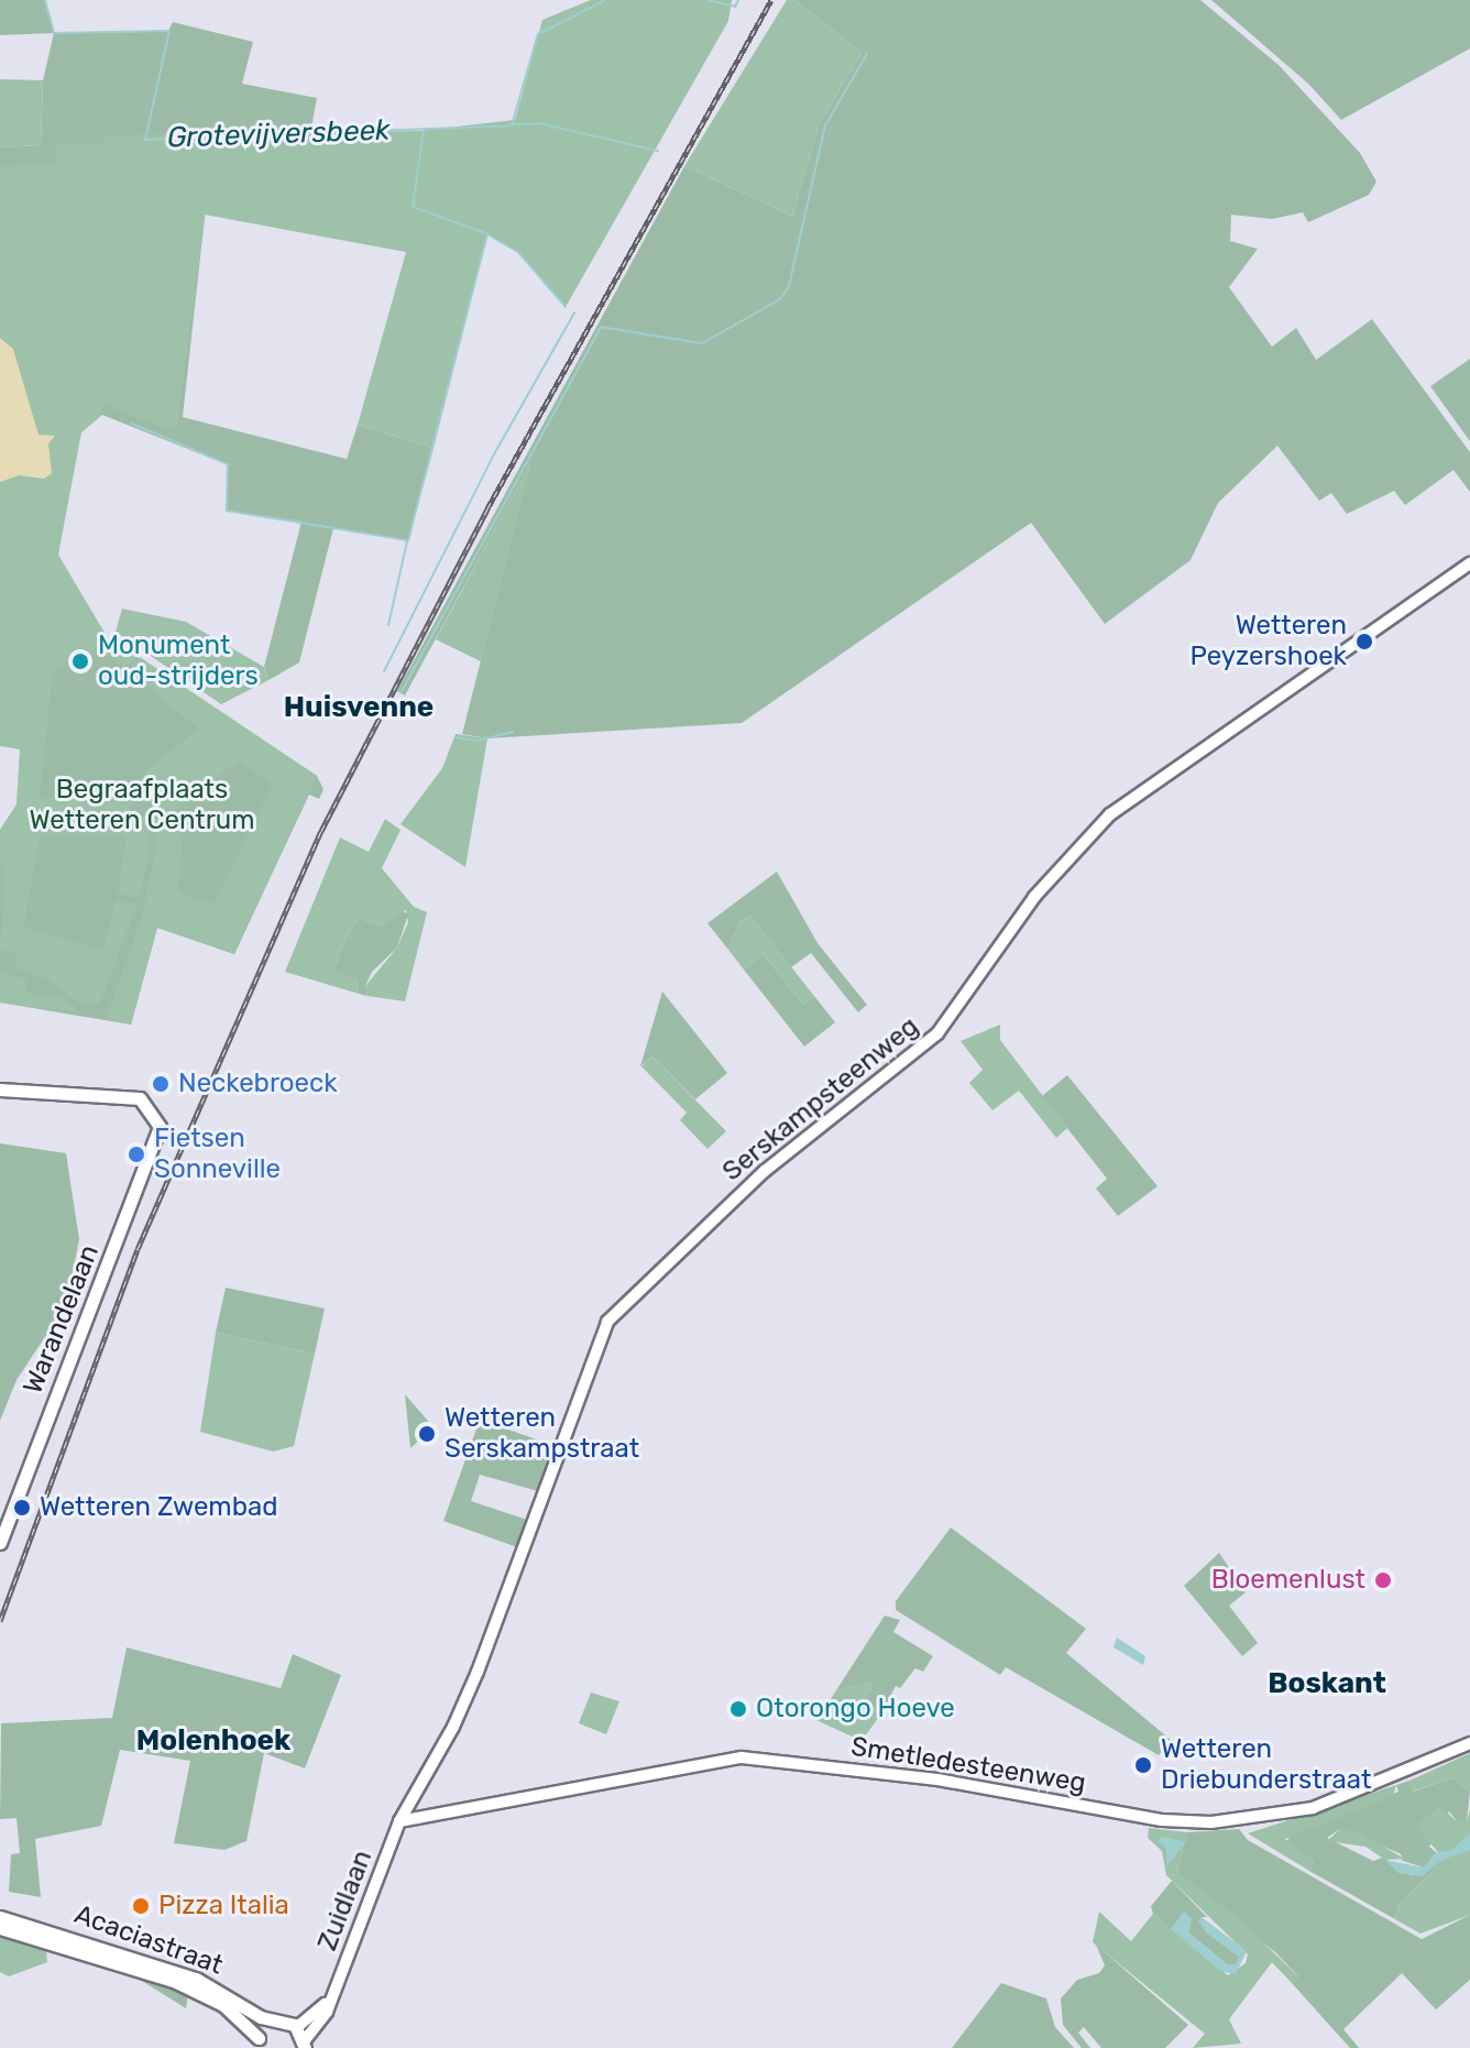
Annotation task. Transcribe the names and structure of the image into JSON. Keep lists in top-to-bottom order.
{
  "streets": {
    "main road": ["Warandelaan", "Acaciastraat"],
    "street": ["Serskampsteenweg", "Smetledesteenweg", "Zuidlaan"]
  },
  "crossings": [
    ["Serskampsteenweg", "Smetledesteenweg"],
    ["Serskampsteenweg", "Zuidlaan"],
    ["Smetledesteenweg", "Zuidlaan"],
    ["Zuidlaan", "Acaciastraat"]
  ],
  "districts": ["Huisvenne", "Boskant", "Molenhoek"],
  "water": ["Grotevijversbeek"],
  "parks": ["Begraafplaats Wetteren Centrum"],
  "places": [
    "Wetteren Peyzershoek",
    "Monument oud-strijders",
    "Neckebroeck",
    "Fietsen Sonneville",
    "Wetteren Serskampstraat",
    "Wetteren Zwembad",
    "Bloemenlust",
    "Otorongo Hoeve",
    "Wetteren Driebunderstraat",
    "Pizza Italia"
  ]
}
